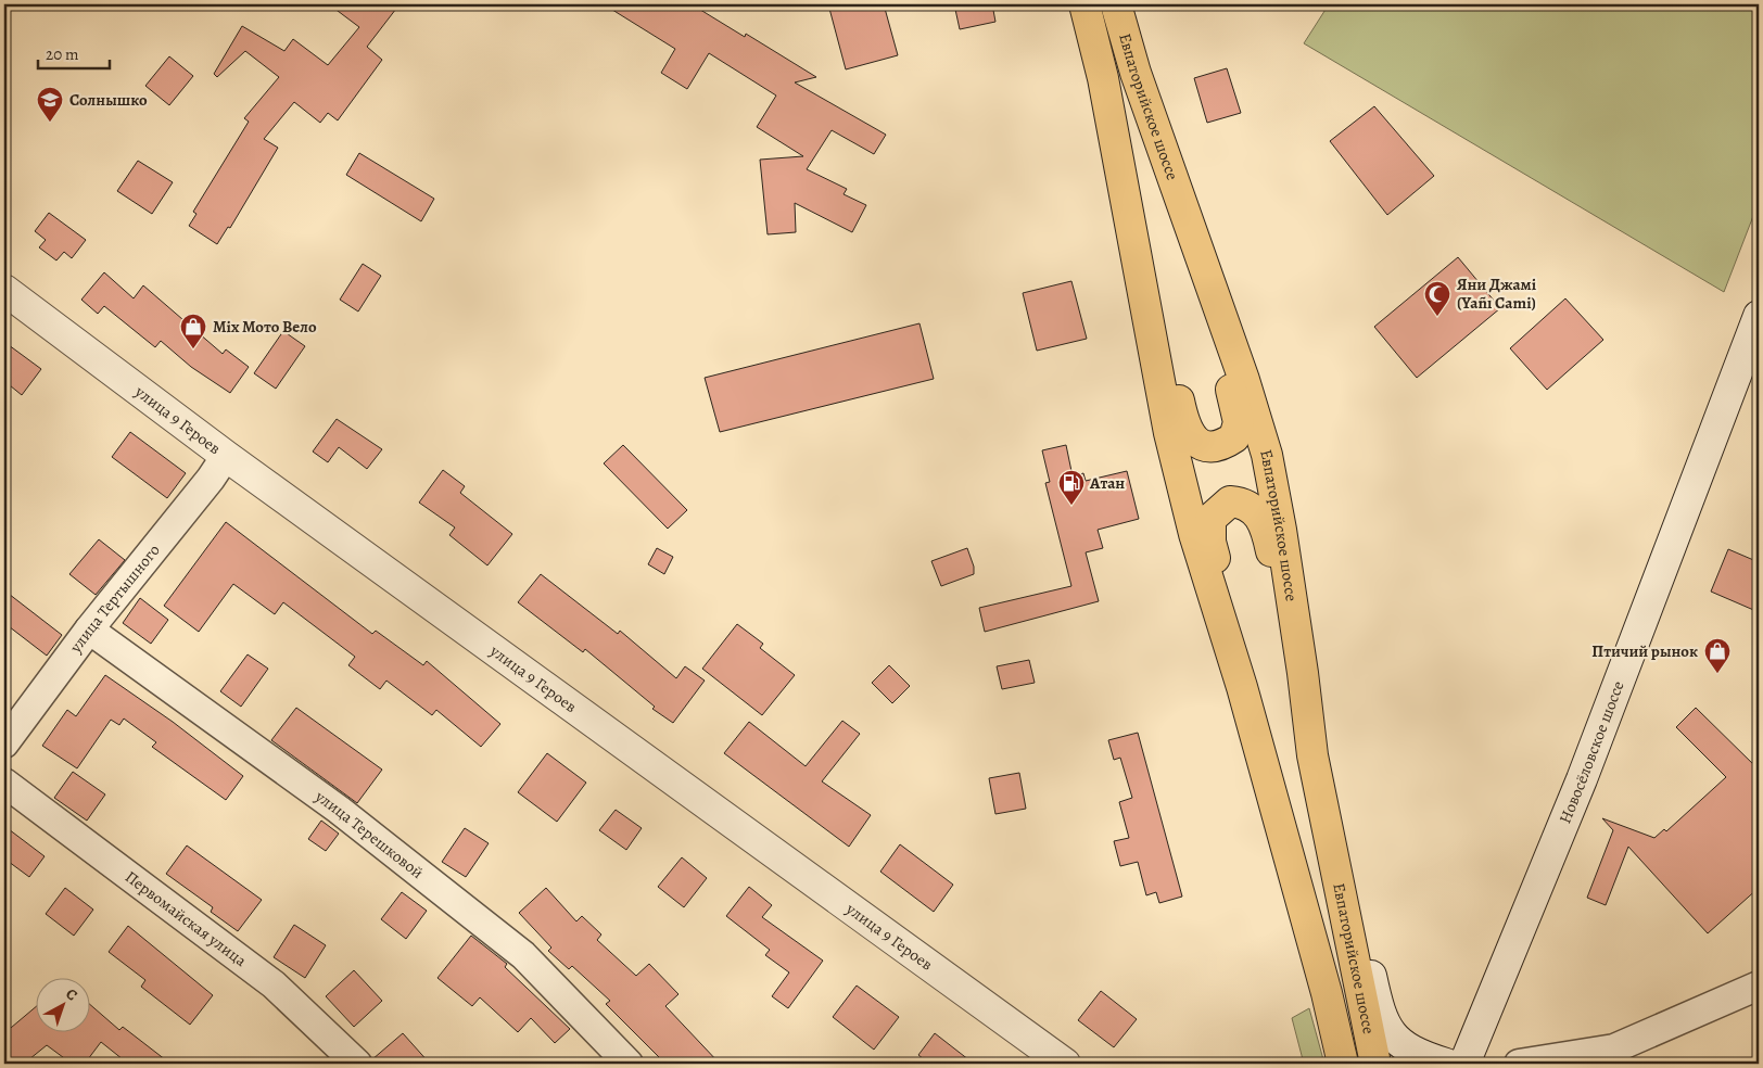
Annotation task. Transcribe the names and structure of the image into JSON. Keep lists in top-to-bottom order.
{
  "streets": {
    "main road": ["Евпаторийское шоссе"],
    "street": [
      "улица 9 Героев",
      "улица Тертышного",
      "Новосёловское шоссе",
      "улица Терешковой",
      "Первомайская улица"
    ]
  },
  "crossings": [
    ["улица 9 Героев", "улица Тертышного"],
    ["улица Тертышного", "улица Терешковой"]
  ],
  "places": {
    "school or university": ["Солнышко"],
    "mosque": ["Яни Джамі (Yañı Cami)"],
    "shop": ["Mix Мото Вело", "Птичий рынок"],
    "fuel station": ["Атан"]
  },
  "scale_bar": "20 m",
  "north": "top right"
}
